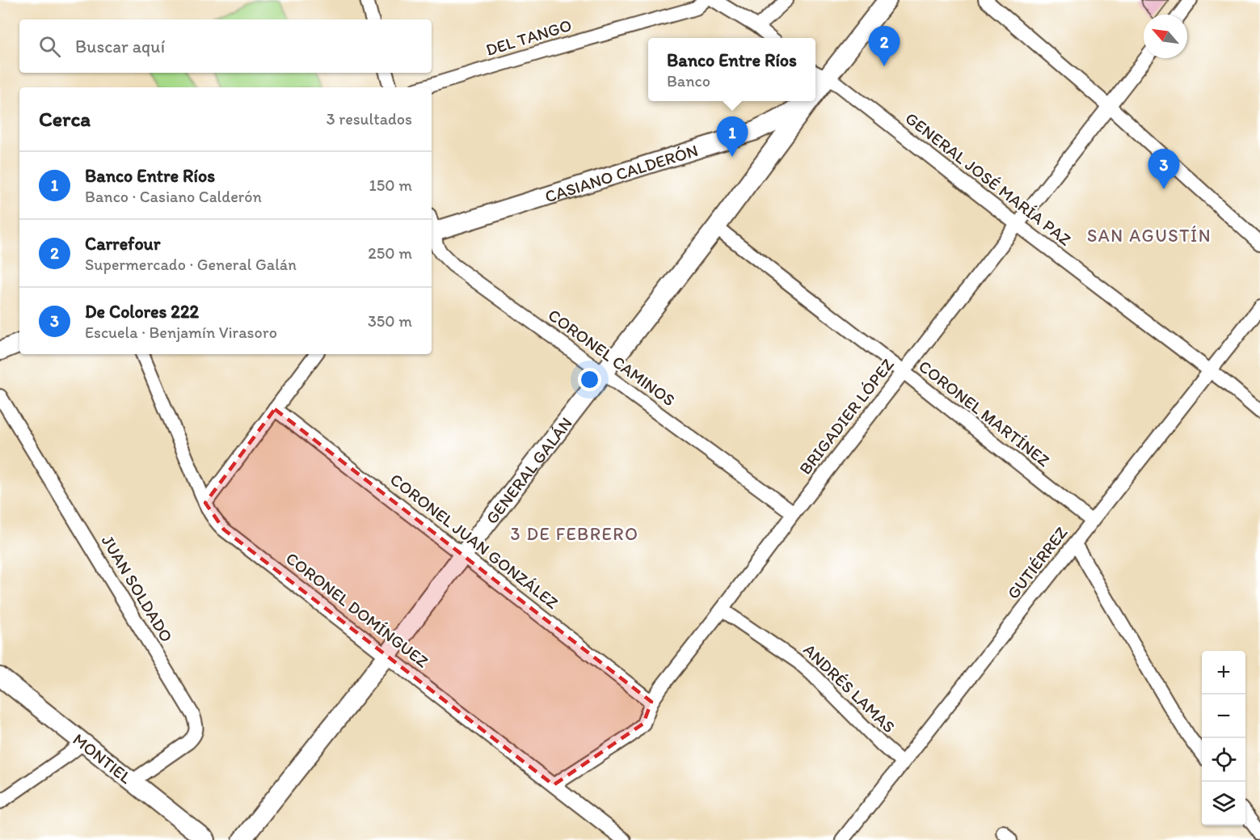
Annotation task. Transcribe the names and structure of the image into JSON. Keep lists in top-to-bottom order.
{
  "streets": {
    "street": [
      "DEL TANGO",
      "CASIANO CALDERÓN",
      "GENERAL JOSÉ MARÍA PAZ",
      "CORONEL CAMINOS",
      "CORONEL MARTÍNEZ",
      "BRIGADIER LÓPEZ",
      "GENERAL GALÁN",
      "CORONEL JUAN GONZÁLEZ",
      "GUTIÉRREZ",
      "JUAN SOLDADO",
      "CORONEL DOMÍNGUEZ",
      "ANDRÉS LAMAS",
      "MONTIEL"
    ]
  },
  "crossings": [
    ["GENERAL JOSÉ MARÍA PAZ", "BRIGADIER LÓPEZ"],
    ["GENERAL JOSÉ MARÍA PAZ", "GENERAL GALÁN"],
    ["GENERAL JOSÉ MARÍA PAZ", "GUTIÉRREZ"],
    ["CORONEL CAMINOS", "BRIGADIER LÓPEZ"],
    ["CORONEL CAMINOS", "GENERAL GALÁN"],
    ["CORONEL MARTÍNEZ", "BRIGADIER LÓPEZ"],
    ["CORONEL MARTÍNEZ", "GENERAL GALÁN"],
    ["CORONEL MARTÍNEZ", "GUTIÉRREZ"],
    ["BRIGADIER LÓPEZ", "CORONEL JUAN GONZÁLEZ"],
    ["BRIGADIER LÓPEZ", "CORONEL DOMÍNGUEZ"],
    ["BRIGADIER LÓPEZ", "ANDRÉS LAMAS"],
    ["GENERAL GALÁN", "CORONEL JUAN GONZÁLEZ"],
    ["GENERAL GALÁN", "CORONEL DOMÍNGUEZ"],
    ["GUTIÉRREZ", "ANDRÉS LAMAS"],
    ["JUAN SOLDADO", "MONTIEL"]
  ],
  "districts": ["SAN AGUSTÍN", "3 DE FEBRERO"],
  "north": "top left",
  "page": {
    "search": "Buscar aquí",
    "pins": ["2", "1", "3"],
    "popup": ["Banco Entre Ríos", "Banco"],
    "heading": ["Cerca", "3 resultados"],
    "list": [
      {
        "mark": "1",
        "name": "Banco Entre Ríos",
        "note": "Banco · Casiano Calderón",
        "value": "150 m"
      },
      {
        "mark": "2",
        "name": "Carrefour",
        "note": "Supermercado · General Galán",
        "value": "250 m"
      },
      {
        "mark": "3",
        "name": "De Colores 222",
        "note": "Escuela · Benjamín Virasoro",
        "value": "350 m"
      }
    ],
    "map_buttons": ["+", "−"]
  }
}
